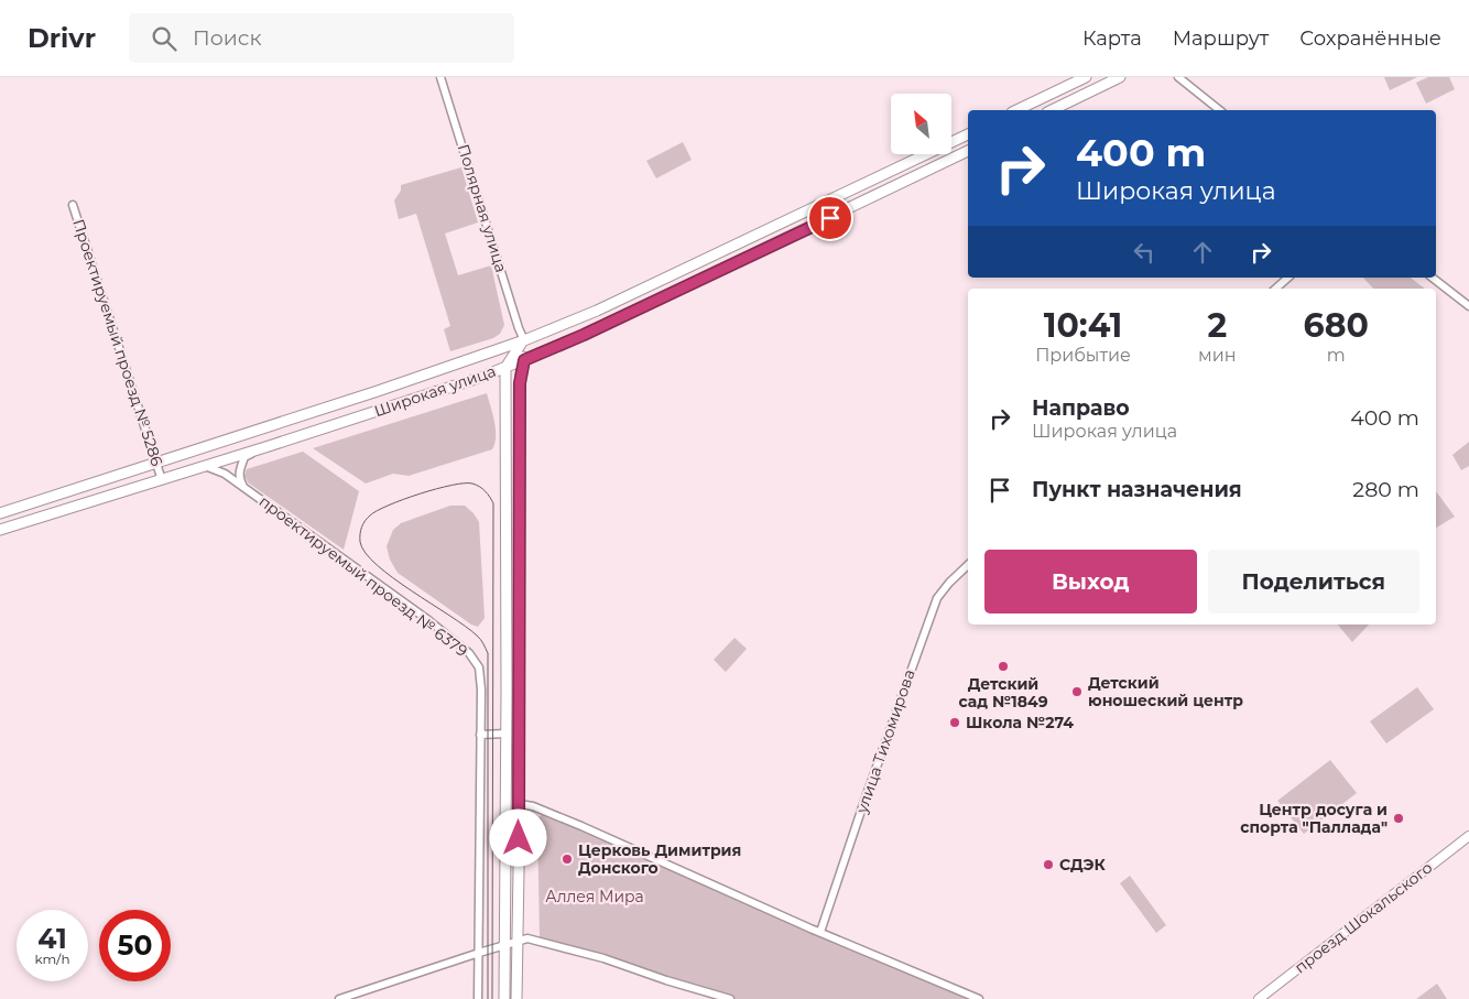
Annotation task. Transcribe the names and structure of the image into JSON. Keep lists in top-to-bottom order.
{
  "streets": {
    "main road": ["Полярная улица", "Широкая улица"],
    "street": [
      "Проектируемый проезд № 5286",
      "проектируемый проезд № 6379",
      "улица Тихомирова",
      "проезд Шокальского"
    ]
  },
  "crossings": [
    ["Полярная улица", "Широкая улица"],
    ["Проектируемый проезд № 5286", "Широкая улица"],
    ["Широкая улица", "проектируемый проезд № 6379"]
  ],
  "parks": ["Аллея Мира"],
  "places": [
    "Детский сад №1849",
    "Детский юношеский центр",
    "Школа №274",
    "Центр досуга и спорта \"Паллада\"",
    "Церковь Димитрия Донского",
    "СДЭК"
  ],
  "north": "top left",
  "page": {
    "header": "Drivr",
    "search": "Поиск",
    "nav": ["Карта", "Маршрут", "Сохранённые"],
    "turn": ["400 m", "Широкая улица"],
    "eta": [
      "10:41",
      "Прибытие",
      "2",
      "мин",
      "680",
      "m"
    ],
    "list": [
      {
        "name": "Направо",
        "note": "Широкая улица",
        "value": "400 m"
      },
      {
        "name": "Пункт назначения",
        "value": "280 m"
      }
    ],
    "buttons": ["Выход", "Поделиться"],
    "speed": "41 km/h",
    "limit": "50"
  }
}
